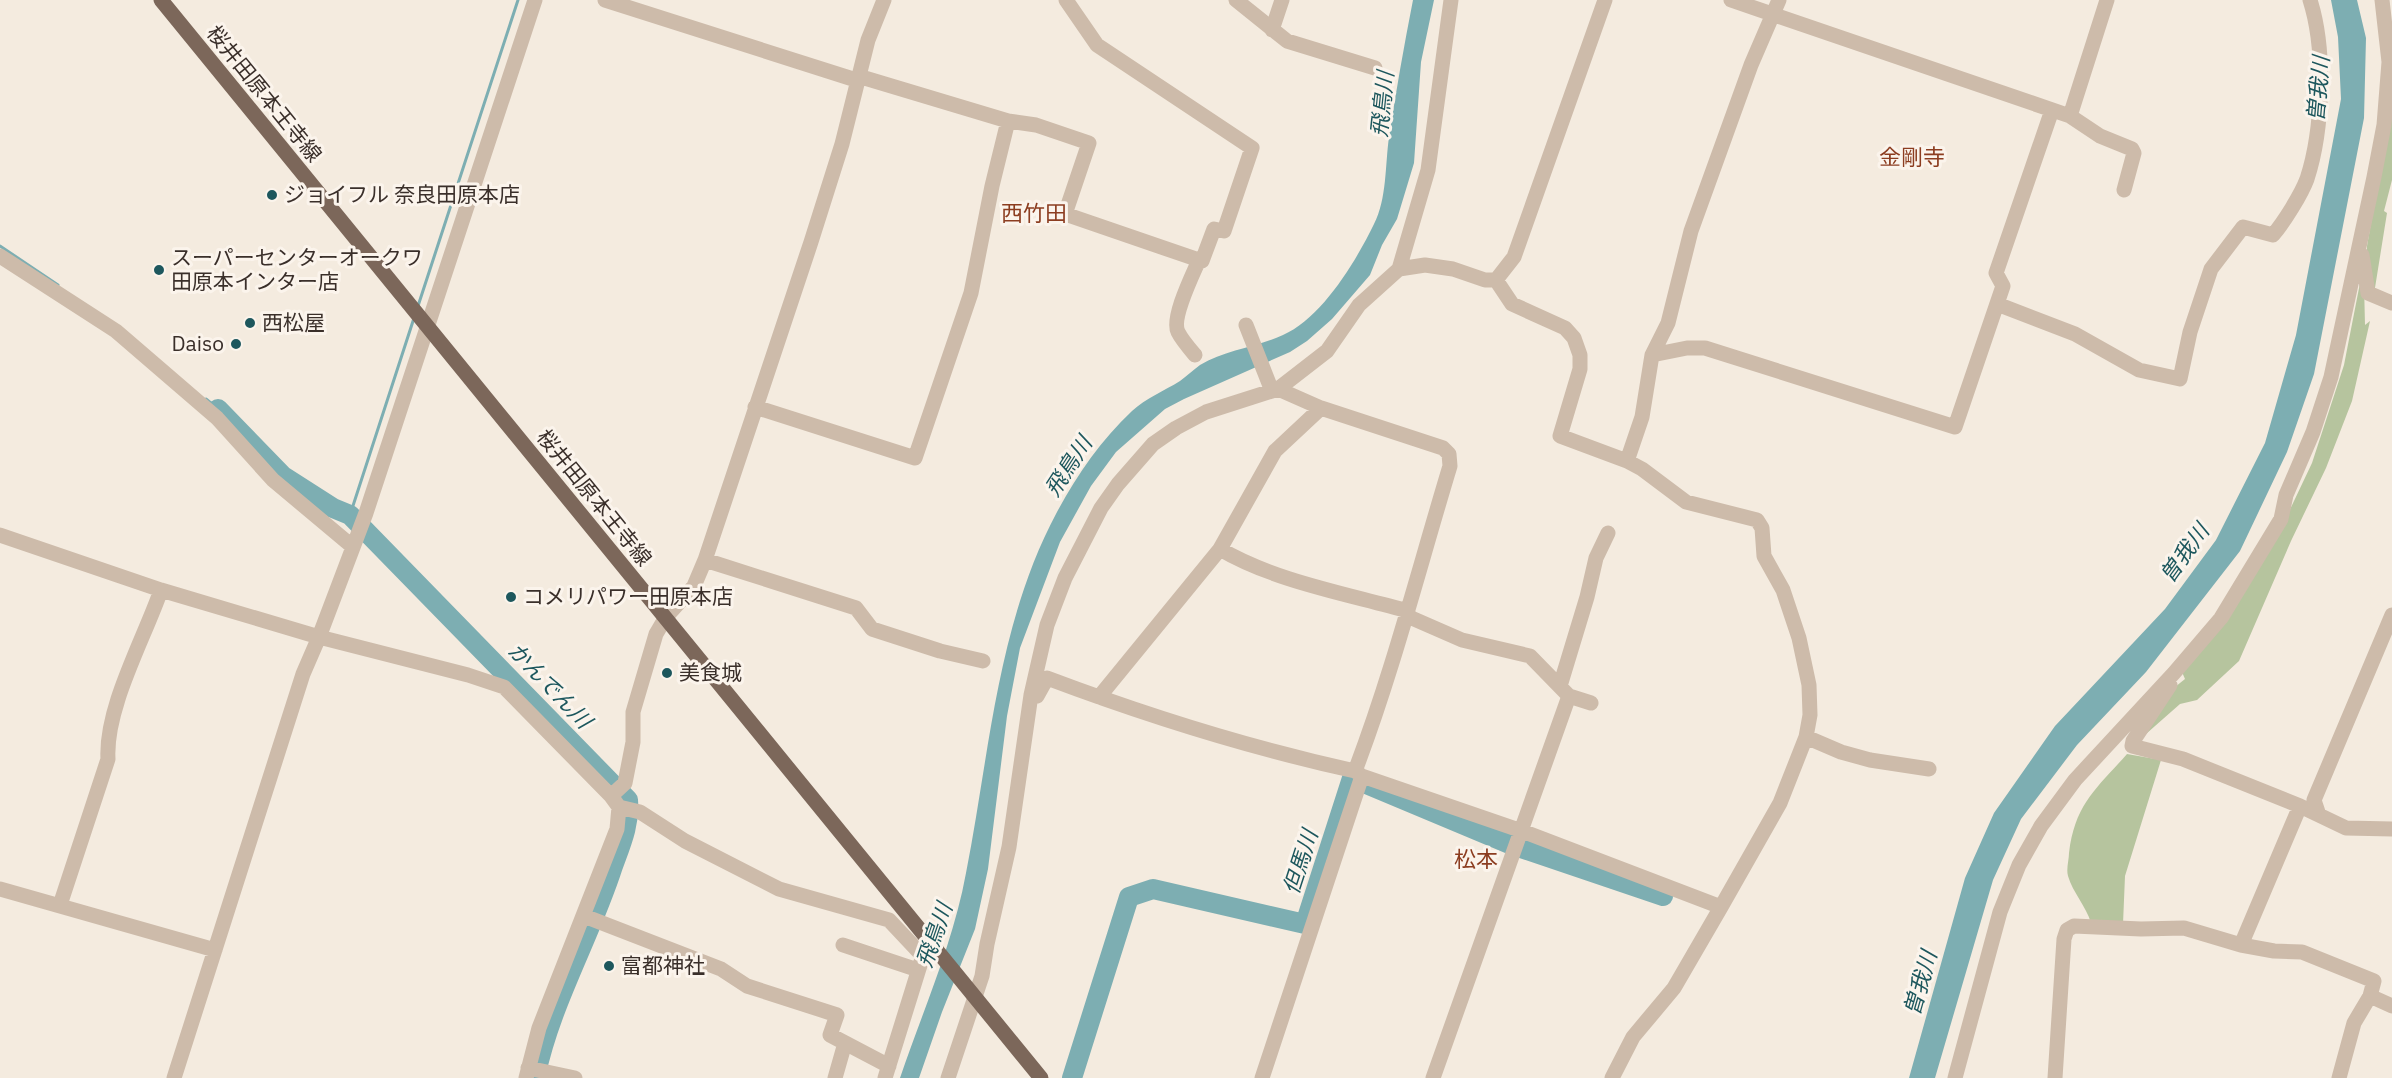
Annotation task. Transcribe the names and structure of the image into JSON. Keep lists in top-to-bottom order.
{
  "streets": {
    "main road": ["桜井田原本王寺線"]
  },
  "districts": ["金剛寺", "西竹田", "松本"],
  "water": [
    "曽我川",
    "飛鳥川",
    "かんでん川",
    "但馬川"
  ],
  "places": [
    "ジョイフル 奈良田原本店",
    "スーパーセンターオークワ 田原本インター店",
    "西松屋",
    "Daiso",
    "コメリパワー田原本店",
    "美食城",
    "富都神社"
  ]
}
